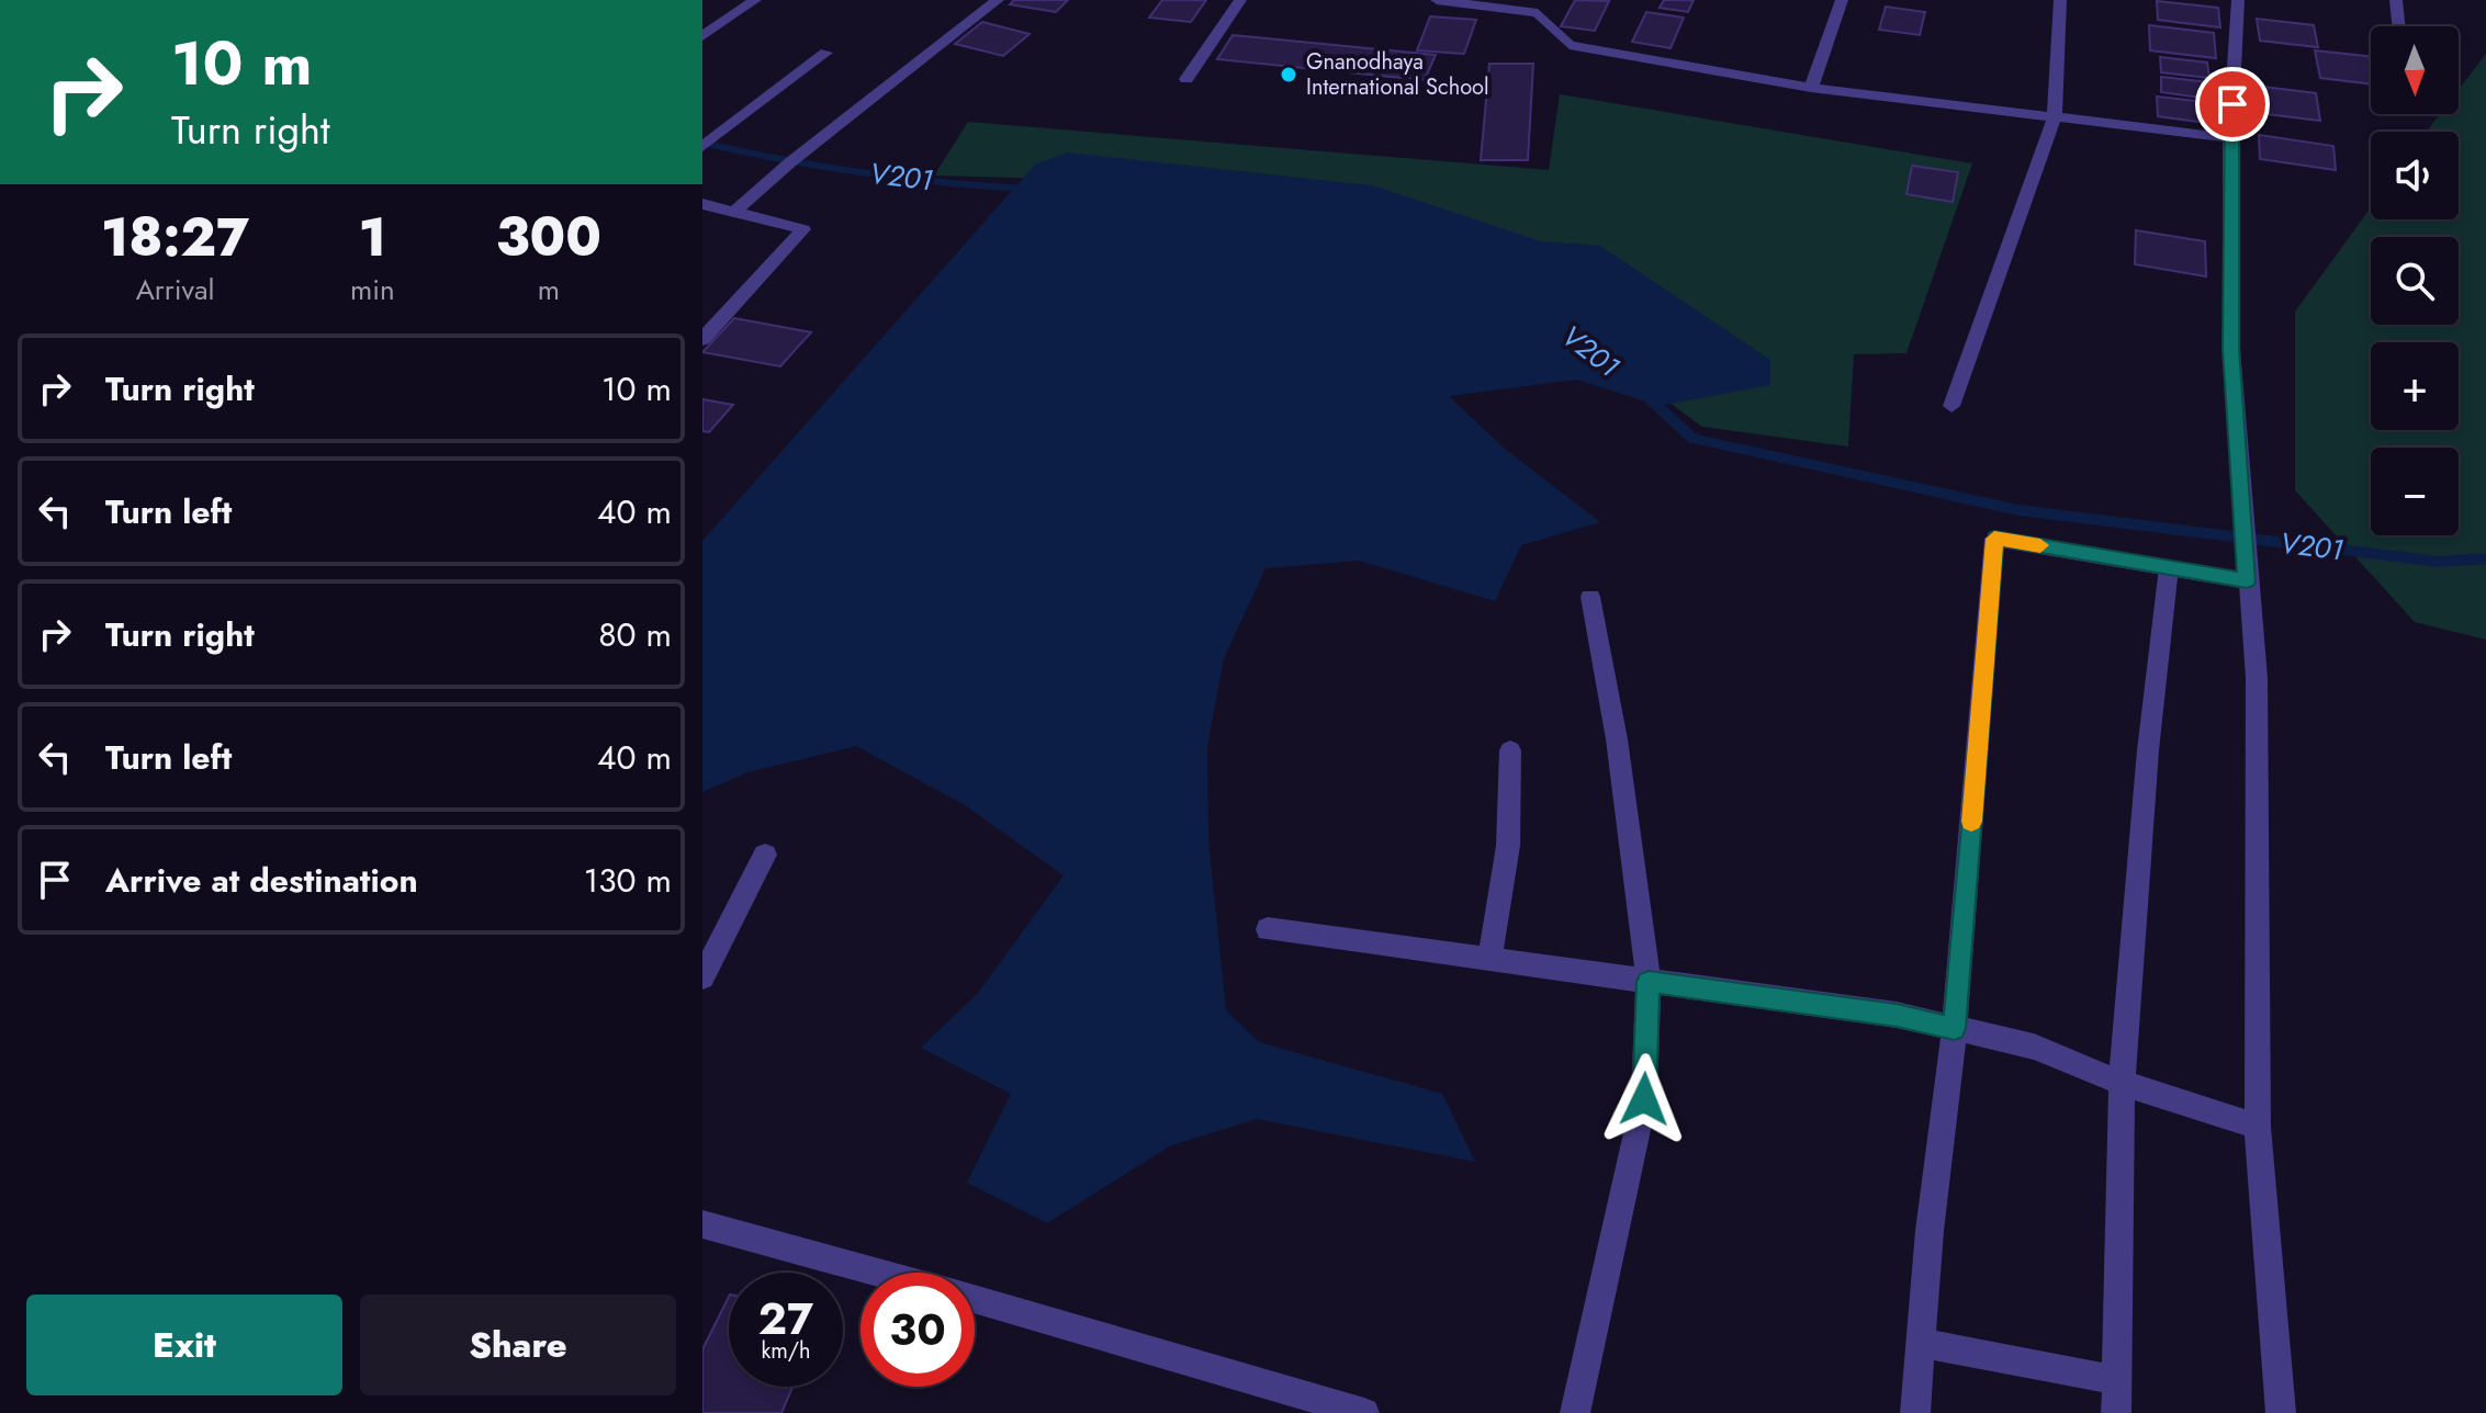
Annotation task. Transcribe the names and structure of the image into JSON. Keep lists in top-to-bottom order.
{
  "water": ["V201"],
  "places": ["Gnanodhaya International School"],
  "north": "bottom",
  "page": {
    "turn": ["10 m", "Turn right"],
    "map_buttons": ["+", "−"],
    "eta": [
      "18:27",
      "Arrival",
      "1",
      "min",
      "300",
      "m"
    ],
    "list": [
      {
        "name": "Turn right",
        "value": "10 m"
      },
      {
        "name": "Turn left",
        "value": "40 m"
      },
      {
        "name": "Turn right",
        "value": "80 m"
      },
      {
        "name": "Turn left",
        "value": "40 m"
      },
      {
        "name": "Arrive at destination",
        "value": "130 m"
      }
    ],
    "speed": "27 km/h",
    "limit": "30",
    "buttons": ["Exit", "Share"]
  }
}
